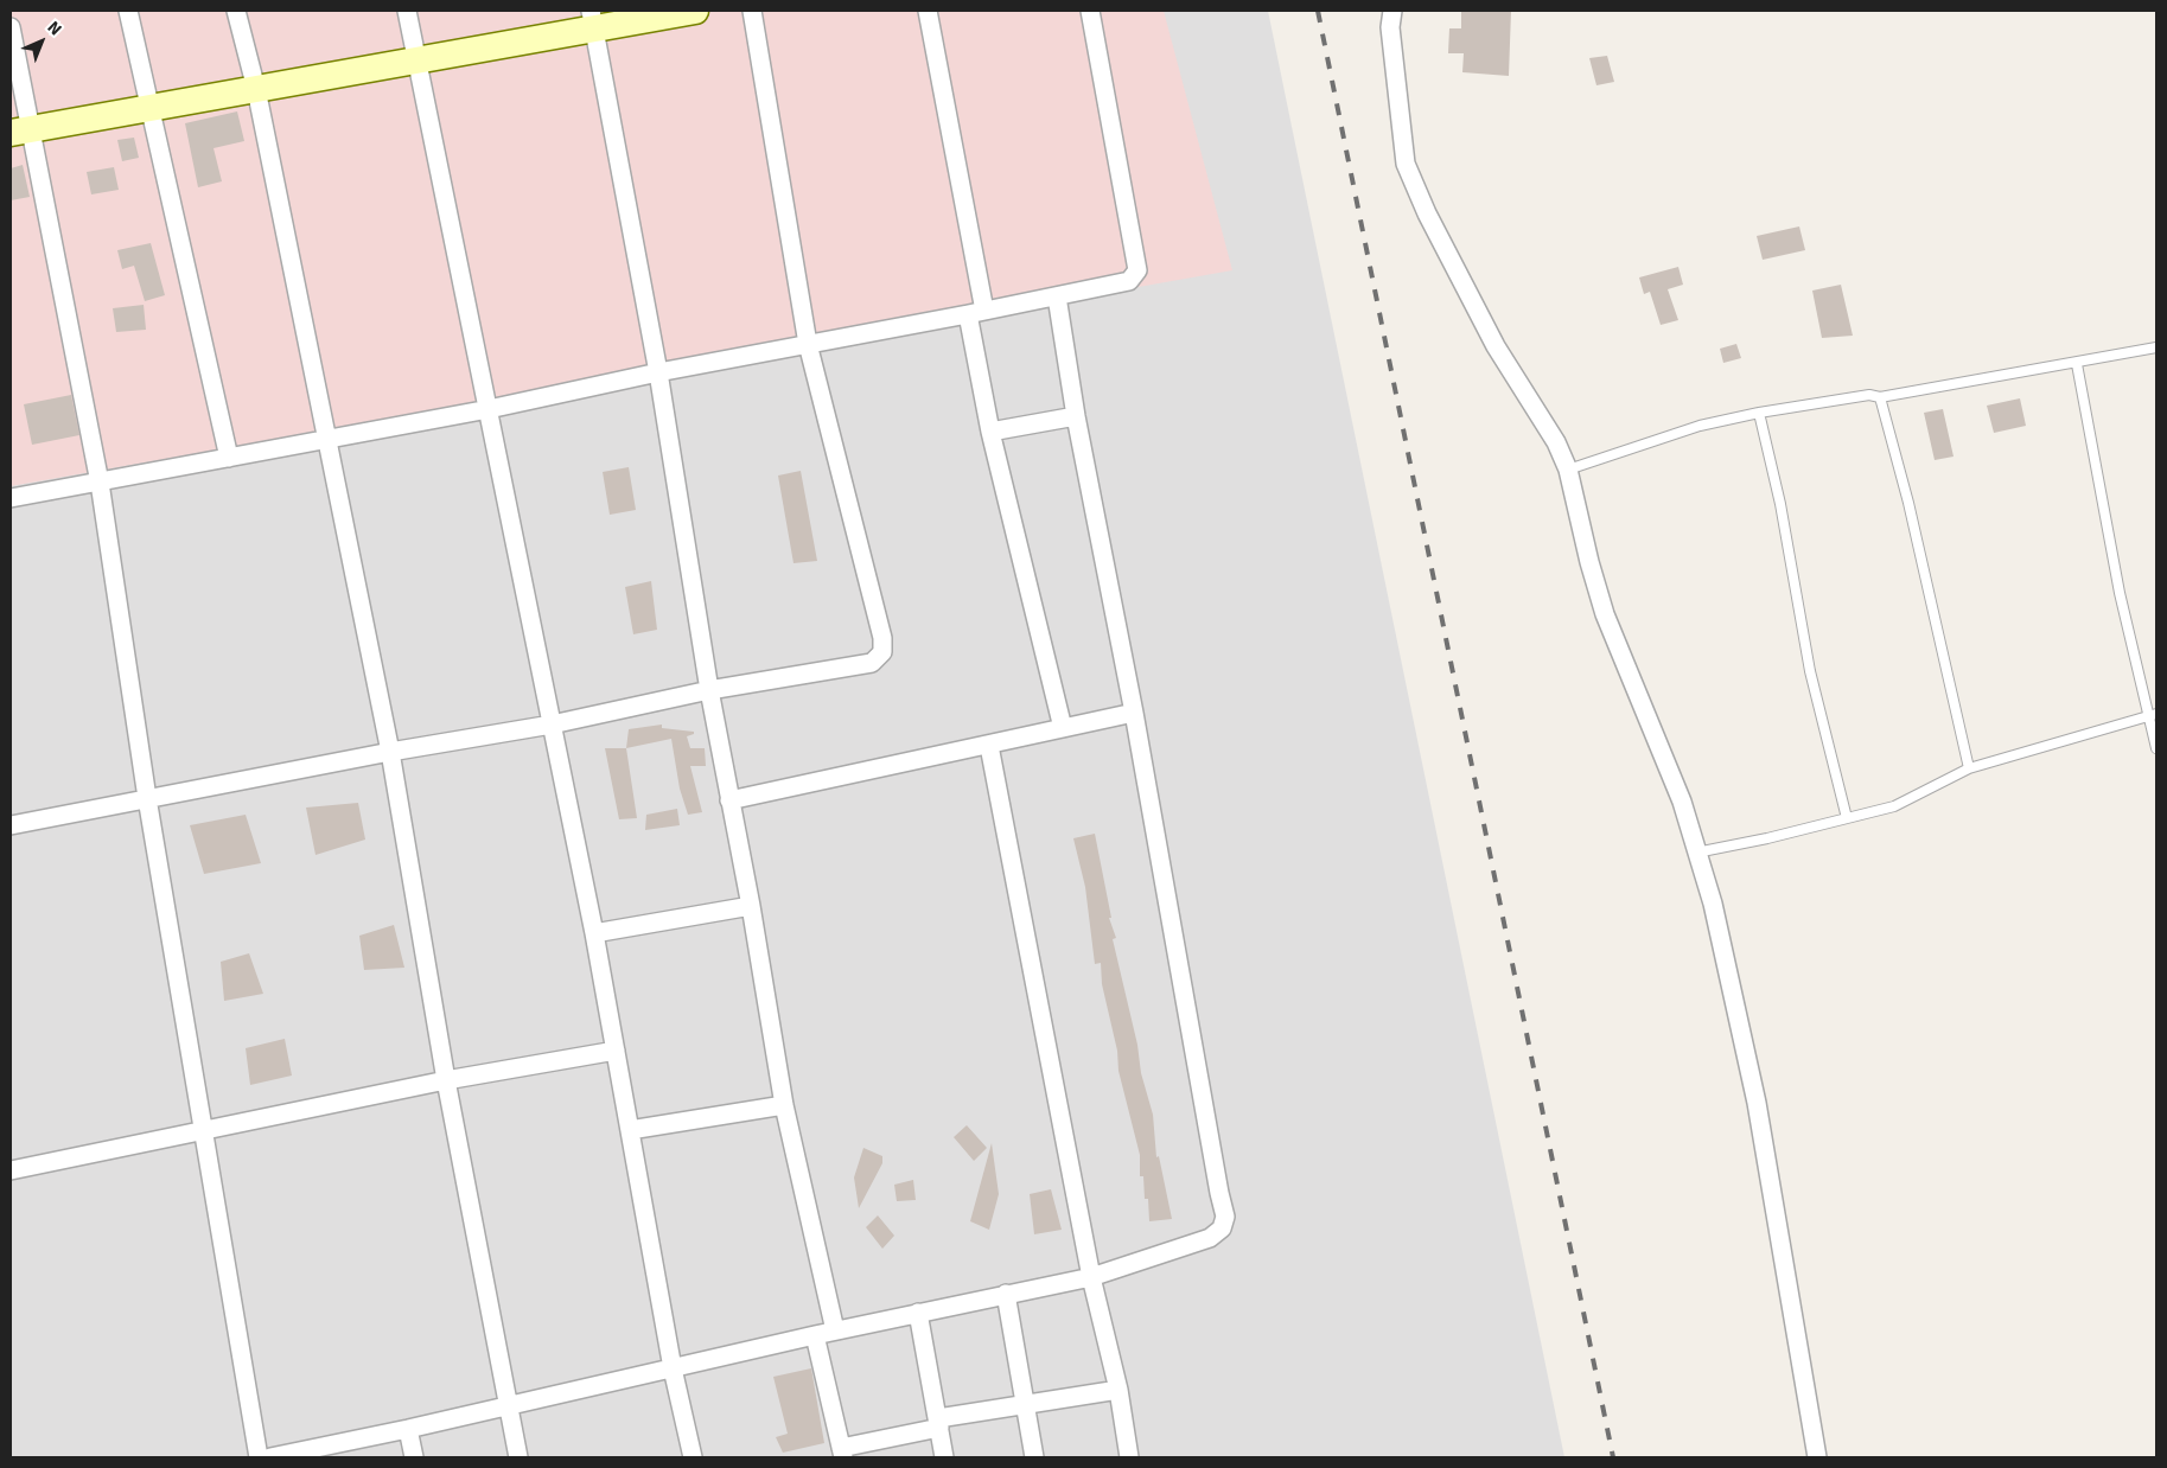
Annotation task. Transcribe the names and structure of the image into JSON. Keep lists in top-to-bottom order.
{
  "north": "top right"
}
